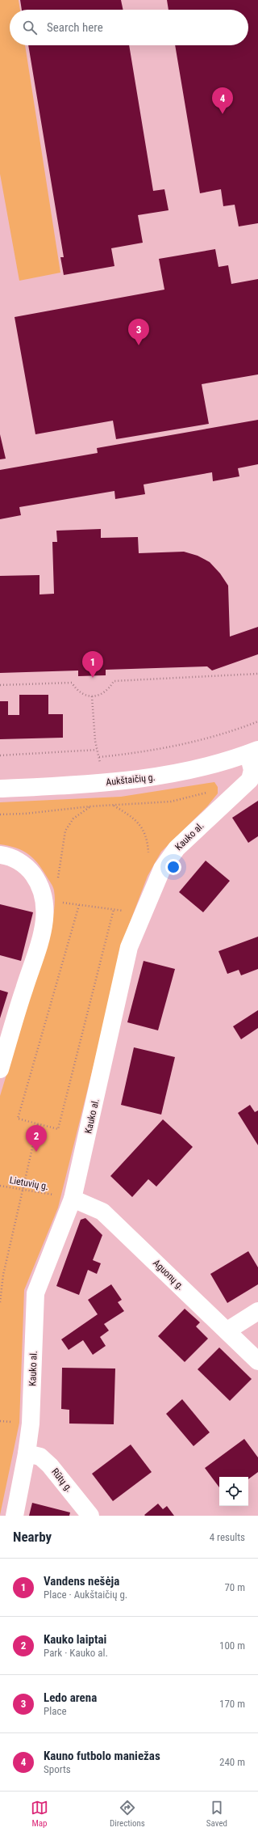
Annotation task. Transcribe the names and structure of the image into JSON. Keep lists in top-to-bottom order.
{
  "streets": {
    "street": [
      "Aukštaičių g.",
      "Kauko al.",
      "Aguonų g.",
      "Rūtų g."
    ],
    "path": ["Lietuvių g."]
  },
  "crossings": [
    ["Aukštaičių g.", "Kauko al."],
    ["Kauko al.", "Aguonų g."],
    ["Kauko al.", "Rūtų g."]
  ],
  "page": {
    "search": "Search here",
    "pins": [
      "4",
      "3",
      "1",
      "2"
    ],
    "heading": ["Nearby", "4 results"],
    "list": [
      {
        "mark": "1",
        "name": "Vandens nešėja",
        "note": "Place · Aukštaičių g.",
        "value": "70 m"
      },
      {
        "mark": "2",
        "name": "Kauko laiptai",
        "note": "Park · Kauko al.",
        "value": "100 m"
      },
      {
        "mark": "3",
        "name": "Ledo arena",
        "note": "Place",
        "value": "170 m"
      },
      {
        "mark": "4",
        "name": "Kauno futbolo maniežas",
        "note": "Sports",
        "value": "240 m"
      }
    ],
    "nav": ["Map", "Directions", "Saved"]
  }
}
